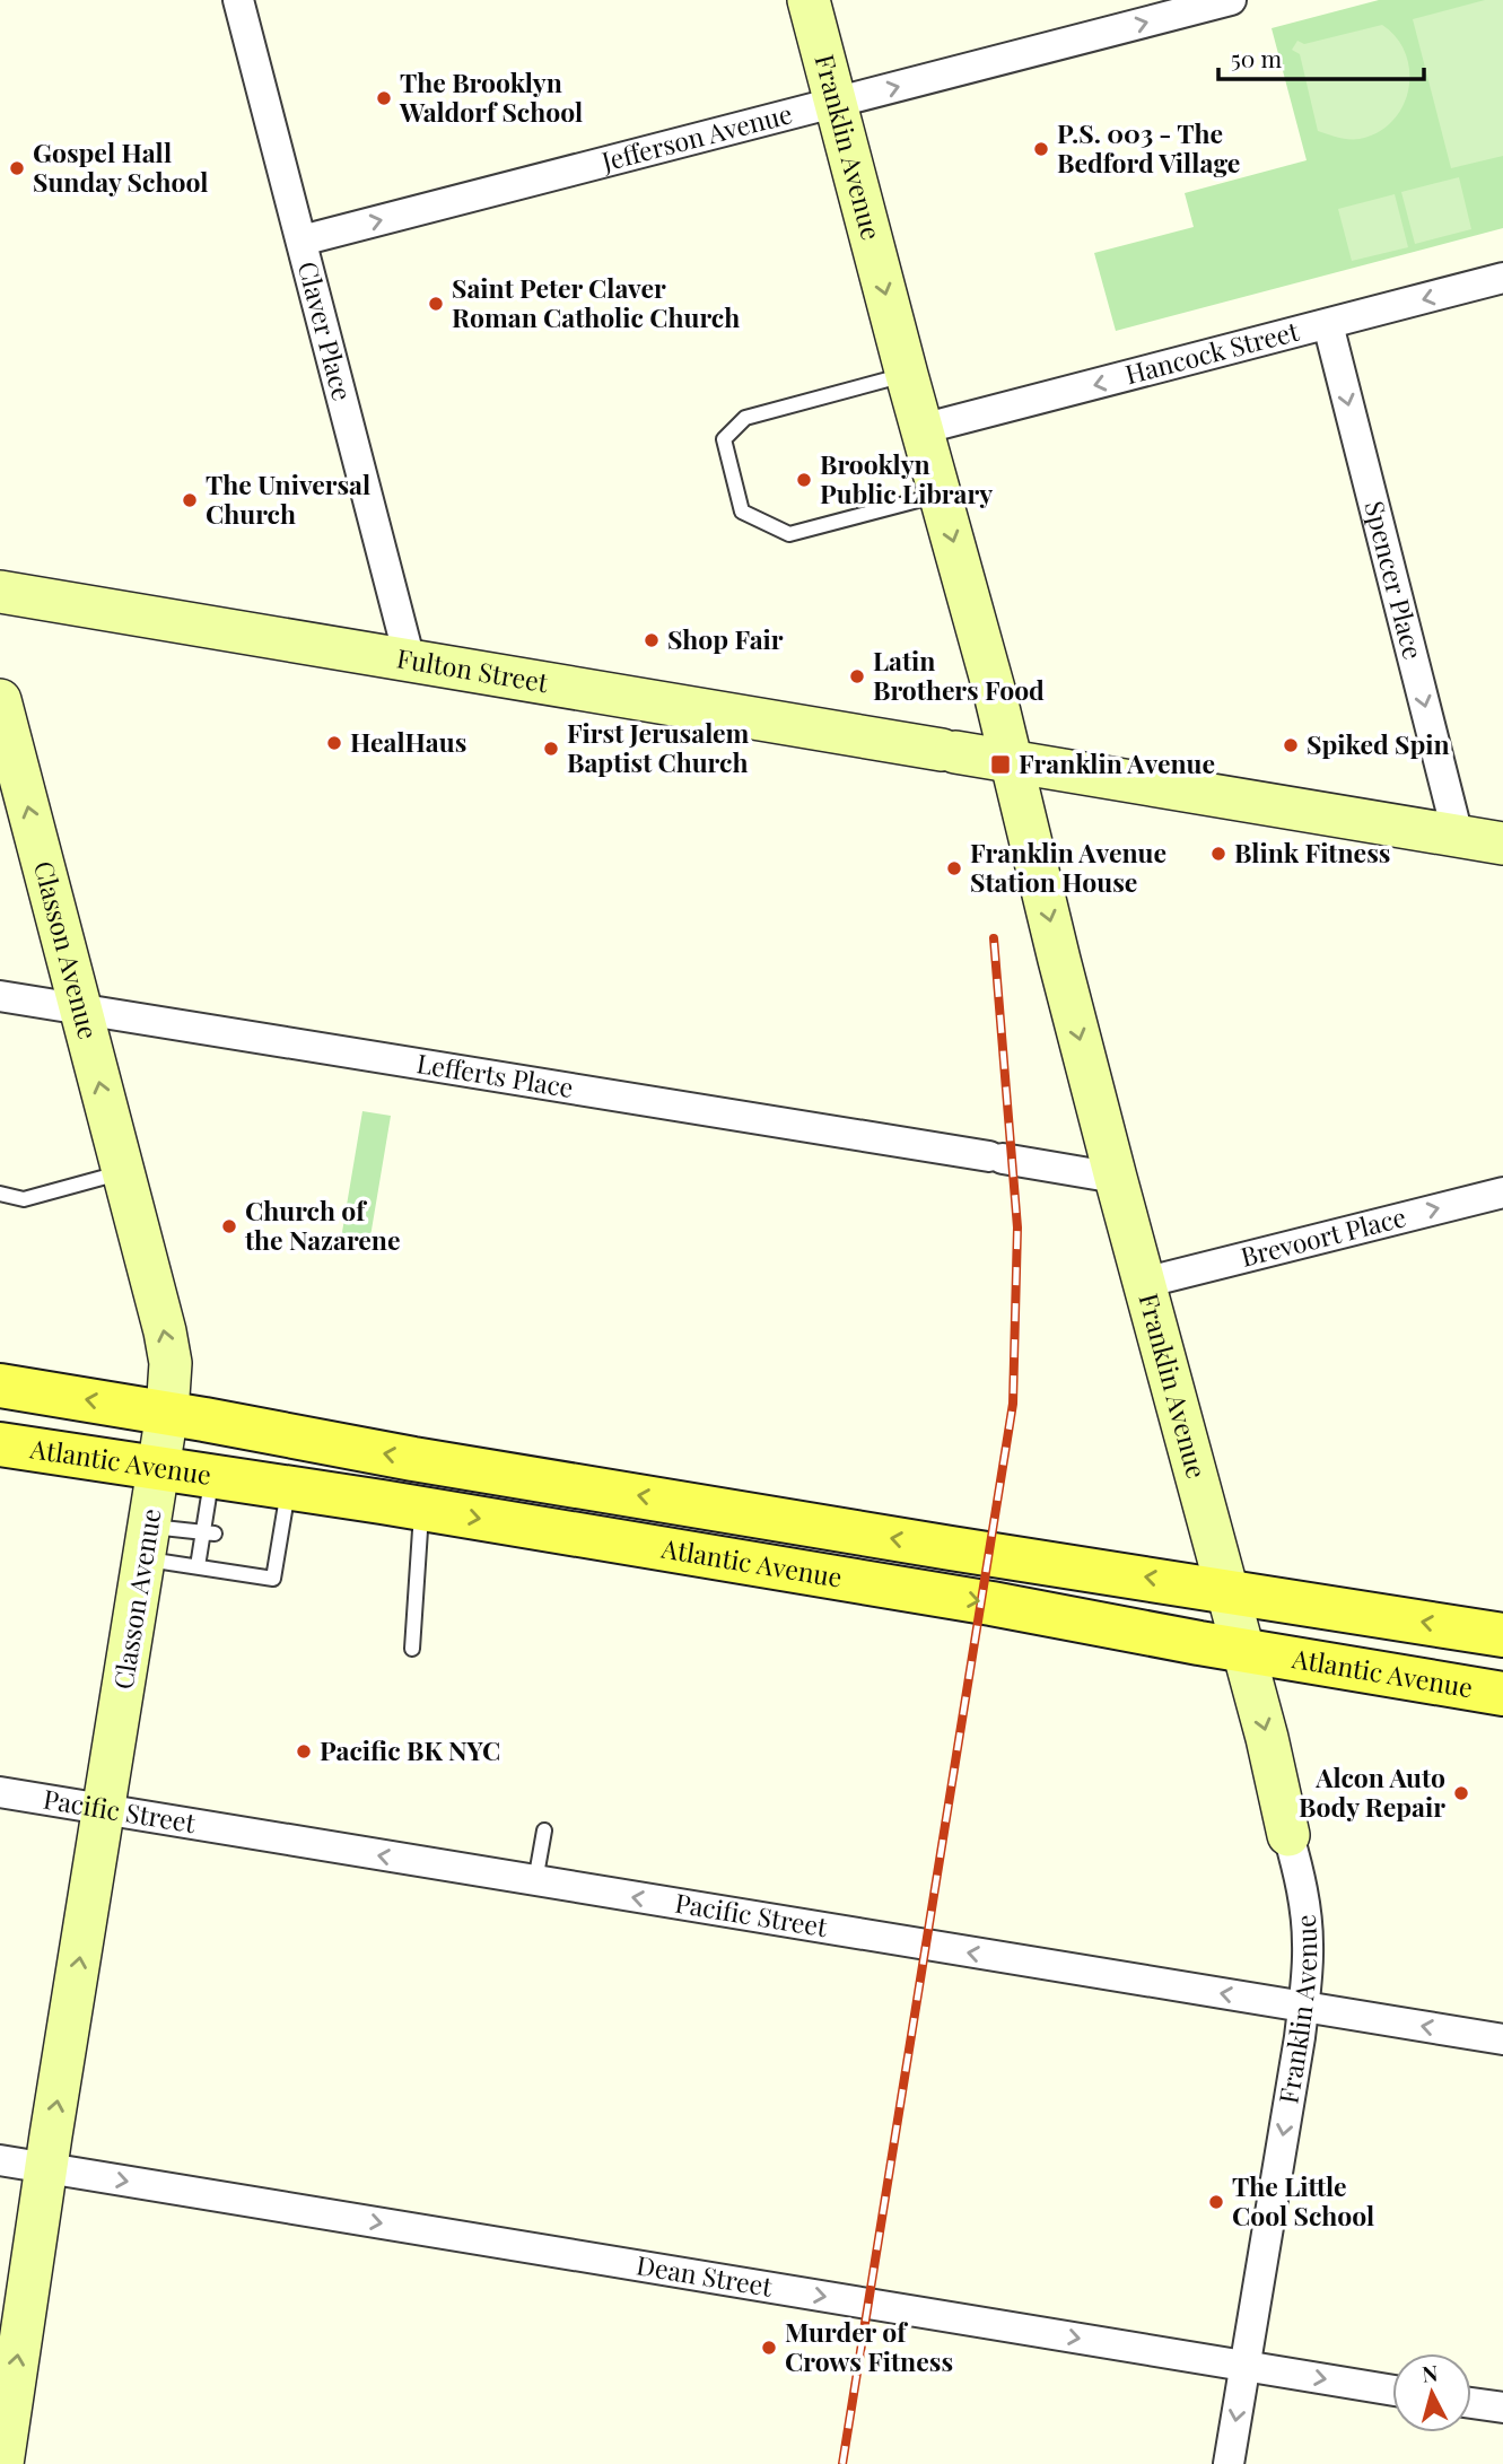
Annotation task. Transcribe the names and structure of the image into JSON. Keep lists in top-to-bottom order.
{
  "streets": {
    "main road": ["Atlantic Avenue"],
    "street": [
      "Jefferson Avenue",
      "Franklin Avenue",
      "Claver Place",
      "Hancock Street",
      "Spencer Place",
      "Fulton Street",
      "Classon Avenue",
      "Lefferts Place",
      "Brevoort Place",
      "Pacific Street",
      "Dean Street"
    ]
  },
  "crossings": [
    ["Jefferson Avenue", "Franklin Avenue"],
    ["Jefferson Avenue", "Claver Place"],
    ["Franklin Avenue", "Hancock Street"],
    ["Franklin Avenue", "Fulton Street"],
    ["Franklin Avenue", "Lefferts Place"],
    ["Franklin Avenue", "Brevoort Place"],
    ["Franklin Avenue", "Atlantic Avenue"],
    ["Franklin Avenue", "Pacific Street"],
    ["Franklin Avenue", "Dean Street"],
    ["Claver Place", "Fulton Street"],
    ["Hancock Street", "Spencer Place"],
    ["Spencer Place", "Fulton Street"],
    ["Classon Avenue", "Lefferts Place"],
    ["Classon Avenue", "Atlantic Avenue"],
    ["Classon Avenue", "Pacific Street"],
    ["Classon Avenue", "Dean Street"]
  ],
  "one_way": [
    "Jefferson Avenue",
    "Franklin Avenue",
    "Hancock Street",
    "Spencer Place",
    "Classon Avenue",
    "Brevoort Place",
    "Pacific Street",
    "Dean Street"
  ],
  "places": {
    "other": [
      "The Brooklyn Waldorf School",
      "P.S. 003 - The Bedford Village",
      "Gospel Hall Sunday School",
      "Saint Peter Claver Roman Catholic Church",
      "Brooklyn Public Library",
      "The Universal Church",
      "Shop Fair",
      "Latin Brothers Food",
      "HealHaus",
      "Spiked Spin",
      "First Jerusalem Baptist Church",
      "Blink Fitness",
      "Franklin Avenue Station House",
      "Church of the Nazarene",
      "Pacific BK NYC",
      "Alcon Auto Body Repair",
      "The Little Cool School",
      "Murder of Crows Fitness"
    ],
    "transit": ["Franklin Avenue"]
  },
  "scale_bar": "50 m",
  "north": "top"
}
